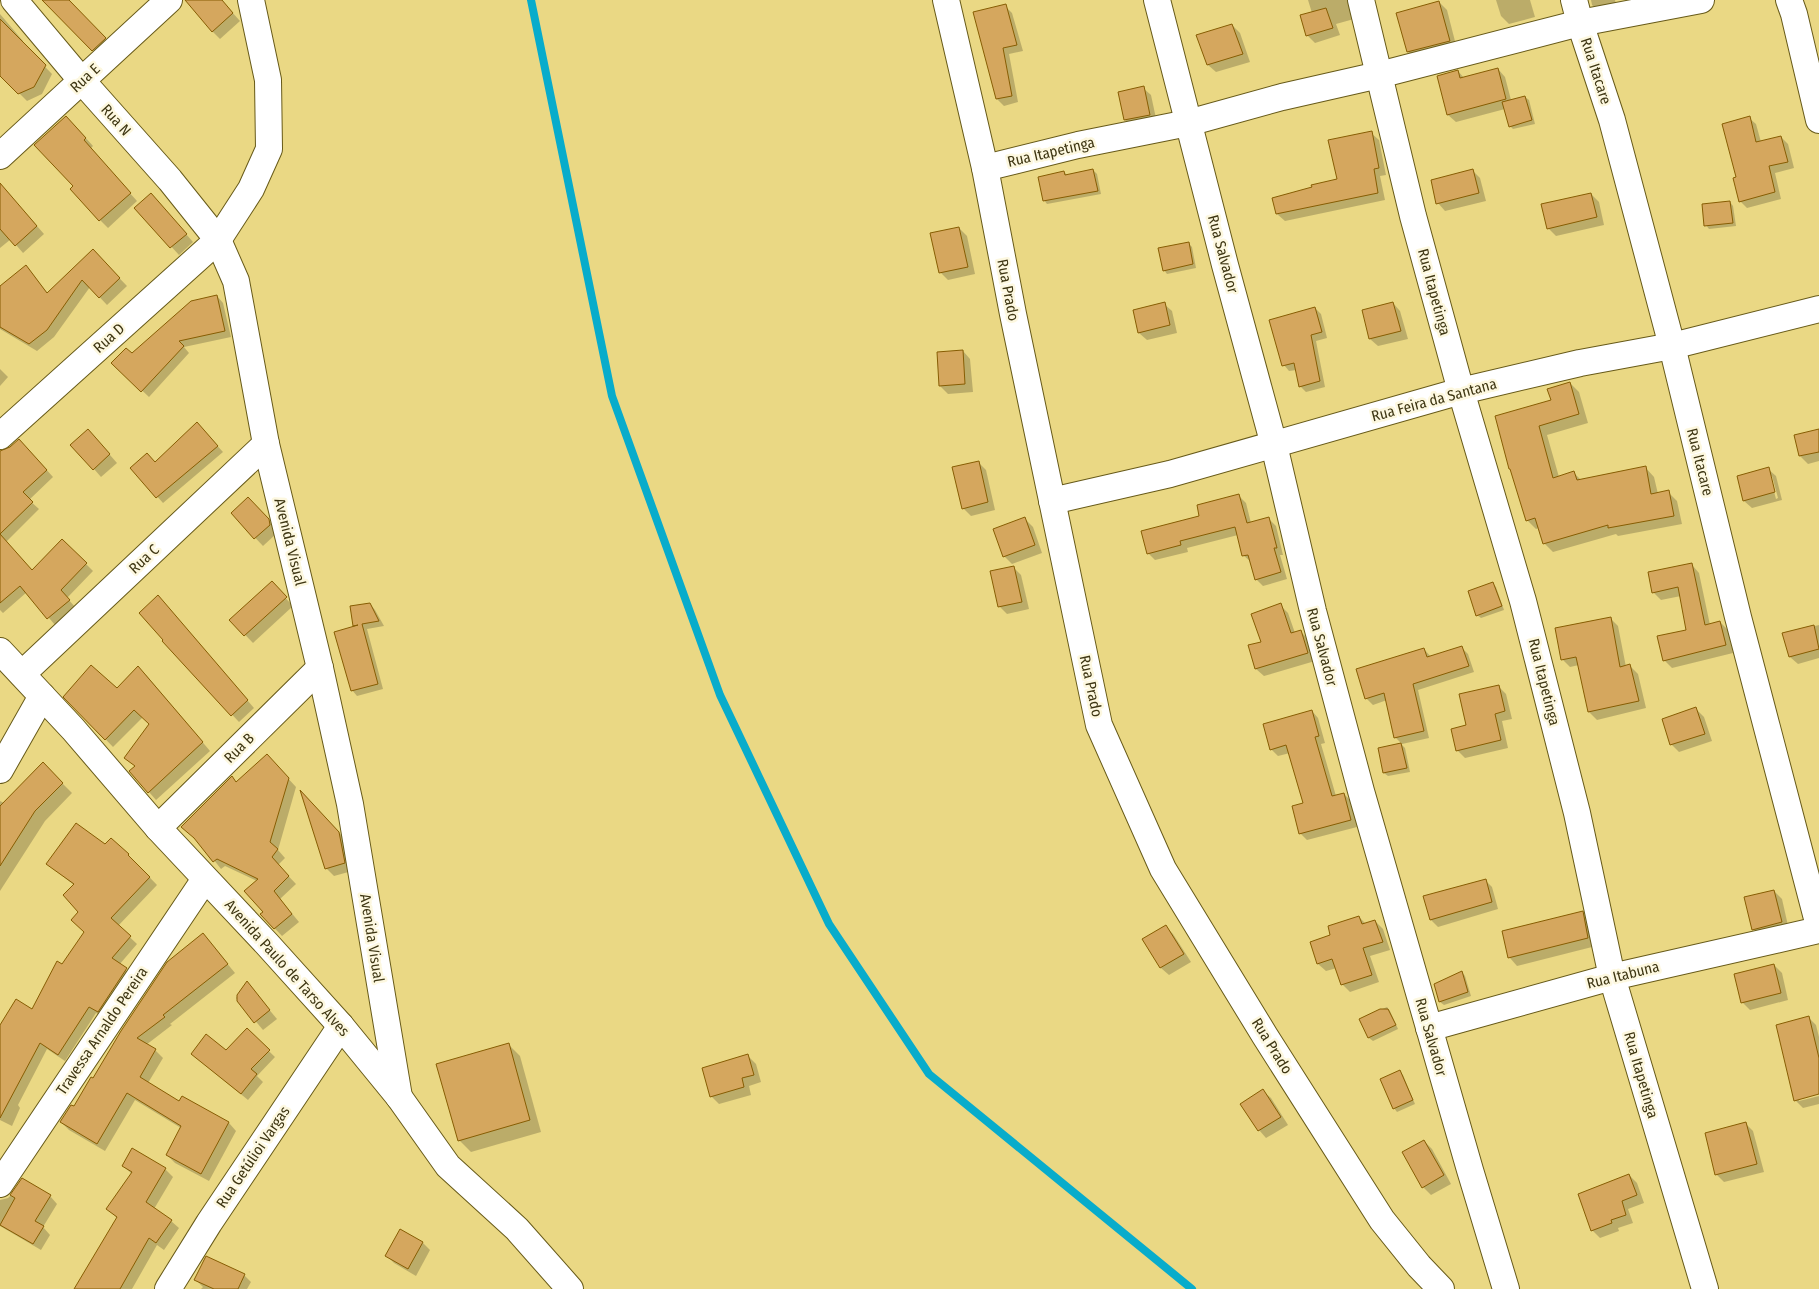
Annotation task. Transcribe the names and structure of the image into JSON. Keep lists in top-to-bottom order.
{
  "streets": {
    "street": [
      "Rua Itacare",
      "Rua E",
      "Rua N",
      "Rua Itapetinga",
      "Rua Salvador",
      "Rua Prado",
      "Rua D",
      "Rua Feira da Santana",
      "Avenida Visual",
      "Rua C",
      "Rua B",
      "Avenida Paulo de Tarso Alves",
      "Rua Itabuna",
      "Travessa Arnaldo Pereira",
      "Rua Getúlioi Vargas"
    ]
  },
  "crossings": [
    ["Rua Itacare", "Rua Itapetinga"],
    ["Rua Itacare", "Rua Feira da Santana"],
    ["Rua E", "Rua N"],
    ["Rua N", "Rua D"],
    ["Rua N", "Avenida Visual"],
    ["Rua Itapetinga", "Rua Salvador"],
    ["Rua Itapetinga", "Rua Prado"],
    ["Rua Itapetinga", "Rua Feira da Santana"],
    ["Rua Itapetinga", "Rua Itabuna"],
    ["Rua Salvador", "Rua Feira da Santana"],
    ["Rua Salvador", "Rua Itabuna"],
    ["Rua Prado", "Rua Feira da Santana"],
    ["Rua D", "Avenida Visual"],
    ["Avenida Visual", "Rua C"],
    ["Avenida Visual", "Rua B"],
    ["Avenida Visual", "Avenida Paulo de Tarso Alves"],
    ["Rua C", "Avenida Paulo de Tarso Alves"],
    ["Rua B", "Avenida Paulo de Tarso Alves"],
    ["Avenida Paulo de Tarso Alves", "Travessa Arnaldo Pereira"],
    ["Avenida Paulo de Tarso Alves", "Rua Getúlioi Vargas"]
  ]
}
